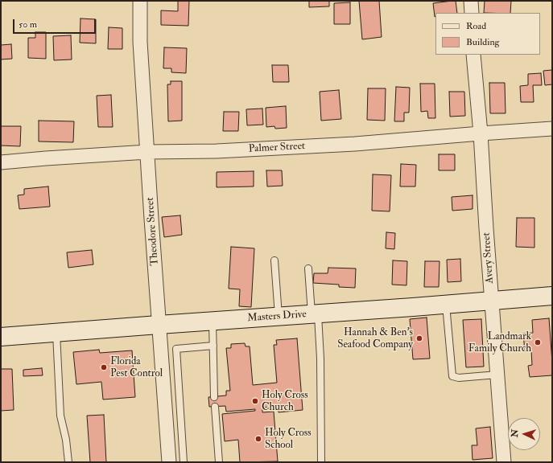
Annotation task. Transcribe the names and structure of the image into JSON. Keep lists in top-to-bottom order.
{
  "streets": {
    "street": [
      "Palmer Street",
      "Theodore Street",
      "Avery Street",
      "Masters Drive"
    ]
  },
  "crossings": [
    ["Palmer Street", "Theodore Street"],
    ["Palmer Street", "Avery Street"],
    ["Theodore Street", "Masters Drive"],
    ["Avery Street", "Masters Drive"]
  ],
  "places": [
    "Hannah & Ben's Seafood Company",
    "Landmark Family Church",
    "Florida Pest Control",
    "Holy Cross Church",
    "Holy Cross School"
  ],
  "legend": ["Road", "Building"],
  "scale_bar": "50 m",
  "north": "left"
}
